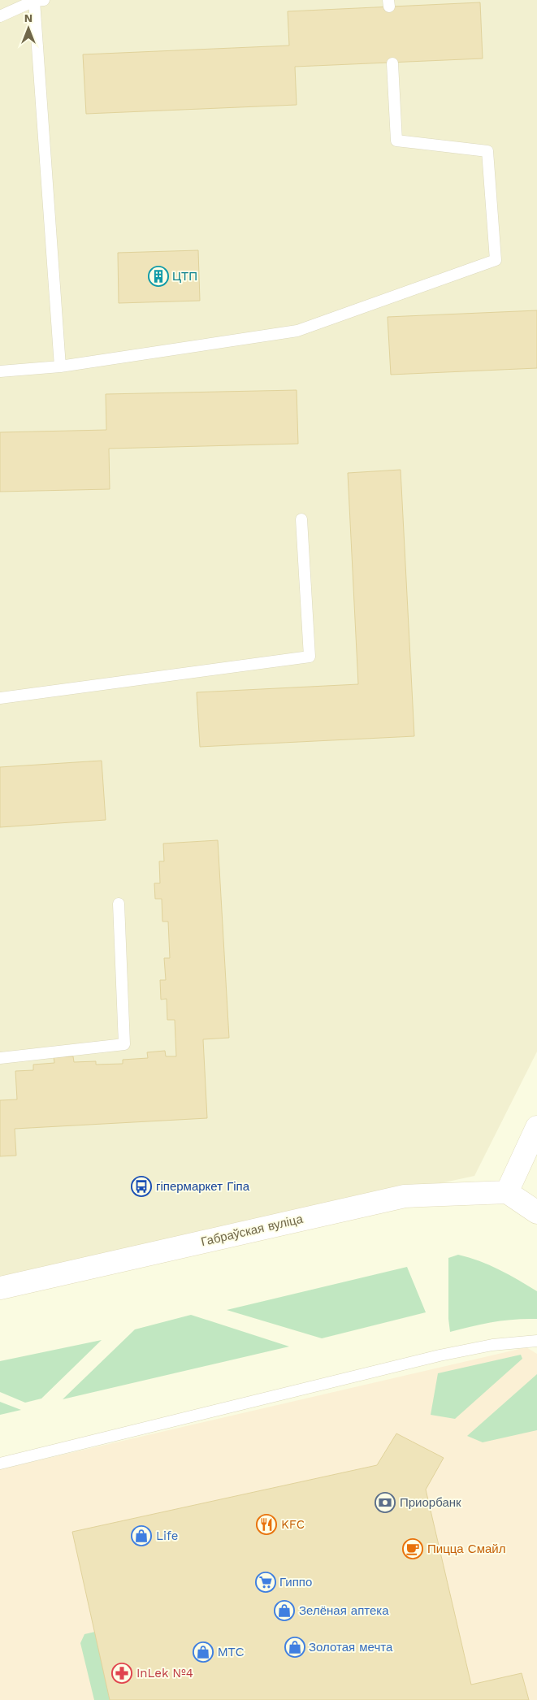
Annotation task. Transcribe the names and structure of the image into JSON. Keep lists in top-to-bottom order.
{
  "streets": {
    "main road": ["Габраўская вуліца"]
  },
  "places": {
    "building": ["ЦТП"],
    "bus stop": ["гіпермаркет Гіпа"],
    "bank": ["Приорбанк"],
    "restaurant": ["KFC"],
    "shop": [
      "Life",
      "Зелёная аптека",
      "Золотая мечта",
      "МТС"
    ],
    "cafe": ["Пицца Смайл"],
    "supermarket": ["Гиппо"],
    "pharmacy": ["InLek №4"]
  },
  "north": "top"
}
